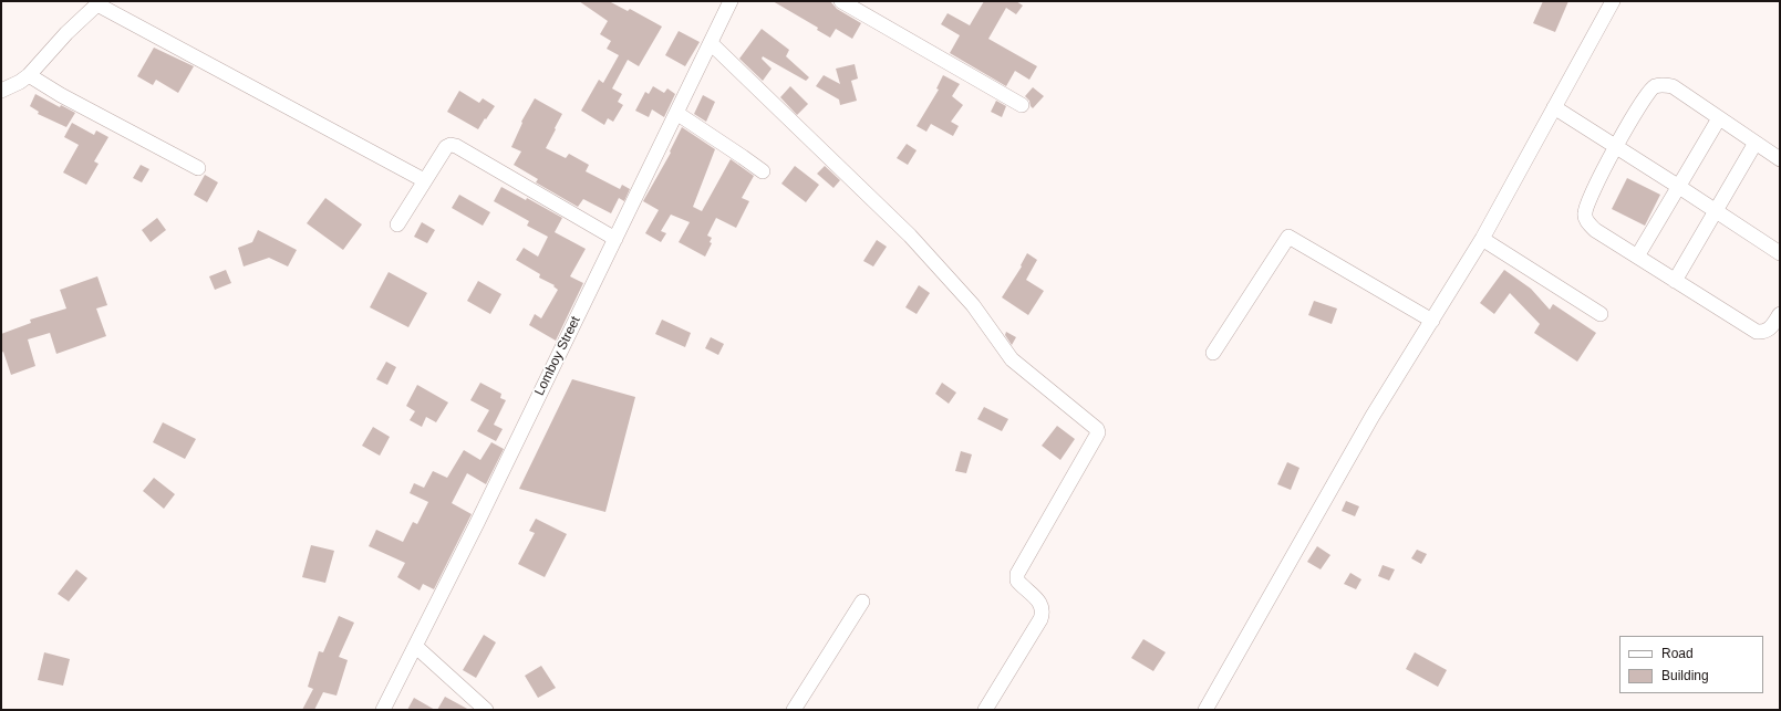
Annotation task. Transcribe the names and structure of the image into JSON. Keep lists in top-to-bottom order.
{
  "streets": {
    "street": ["Lomboy Street"]
  },
  "legend": ["Road", "Building"]
}
